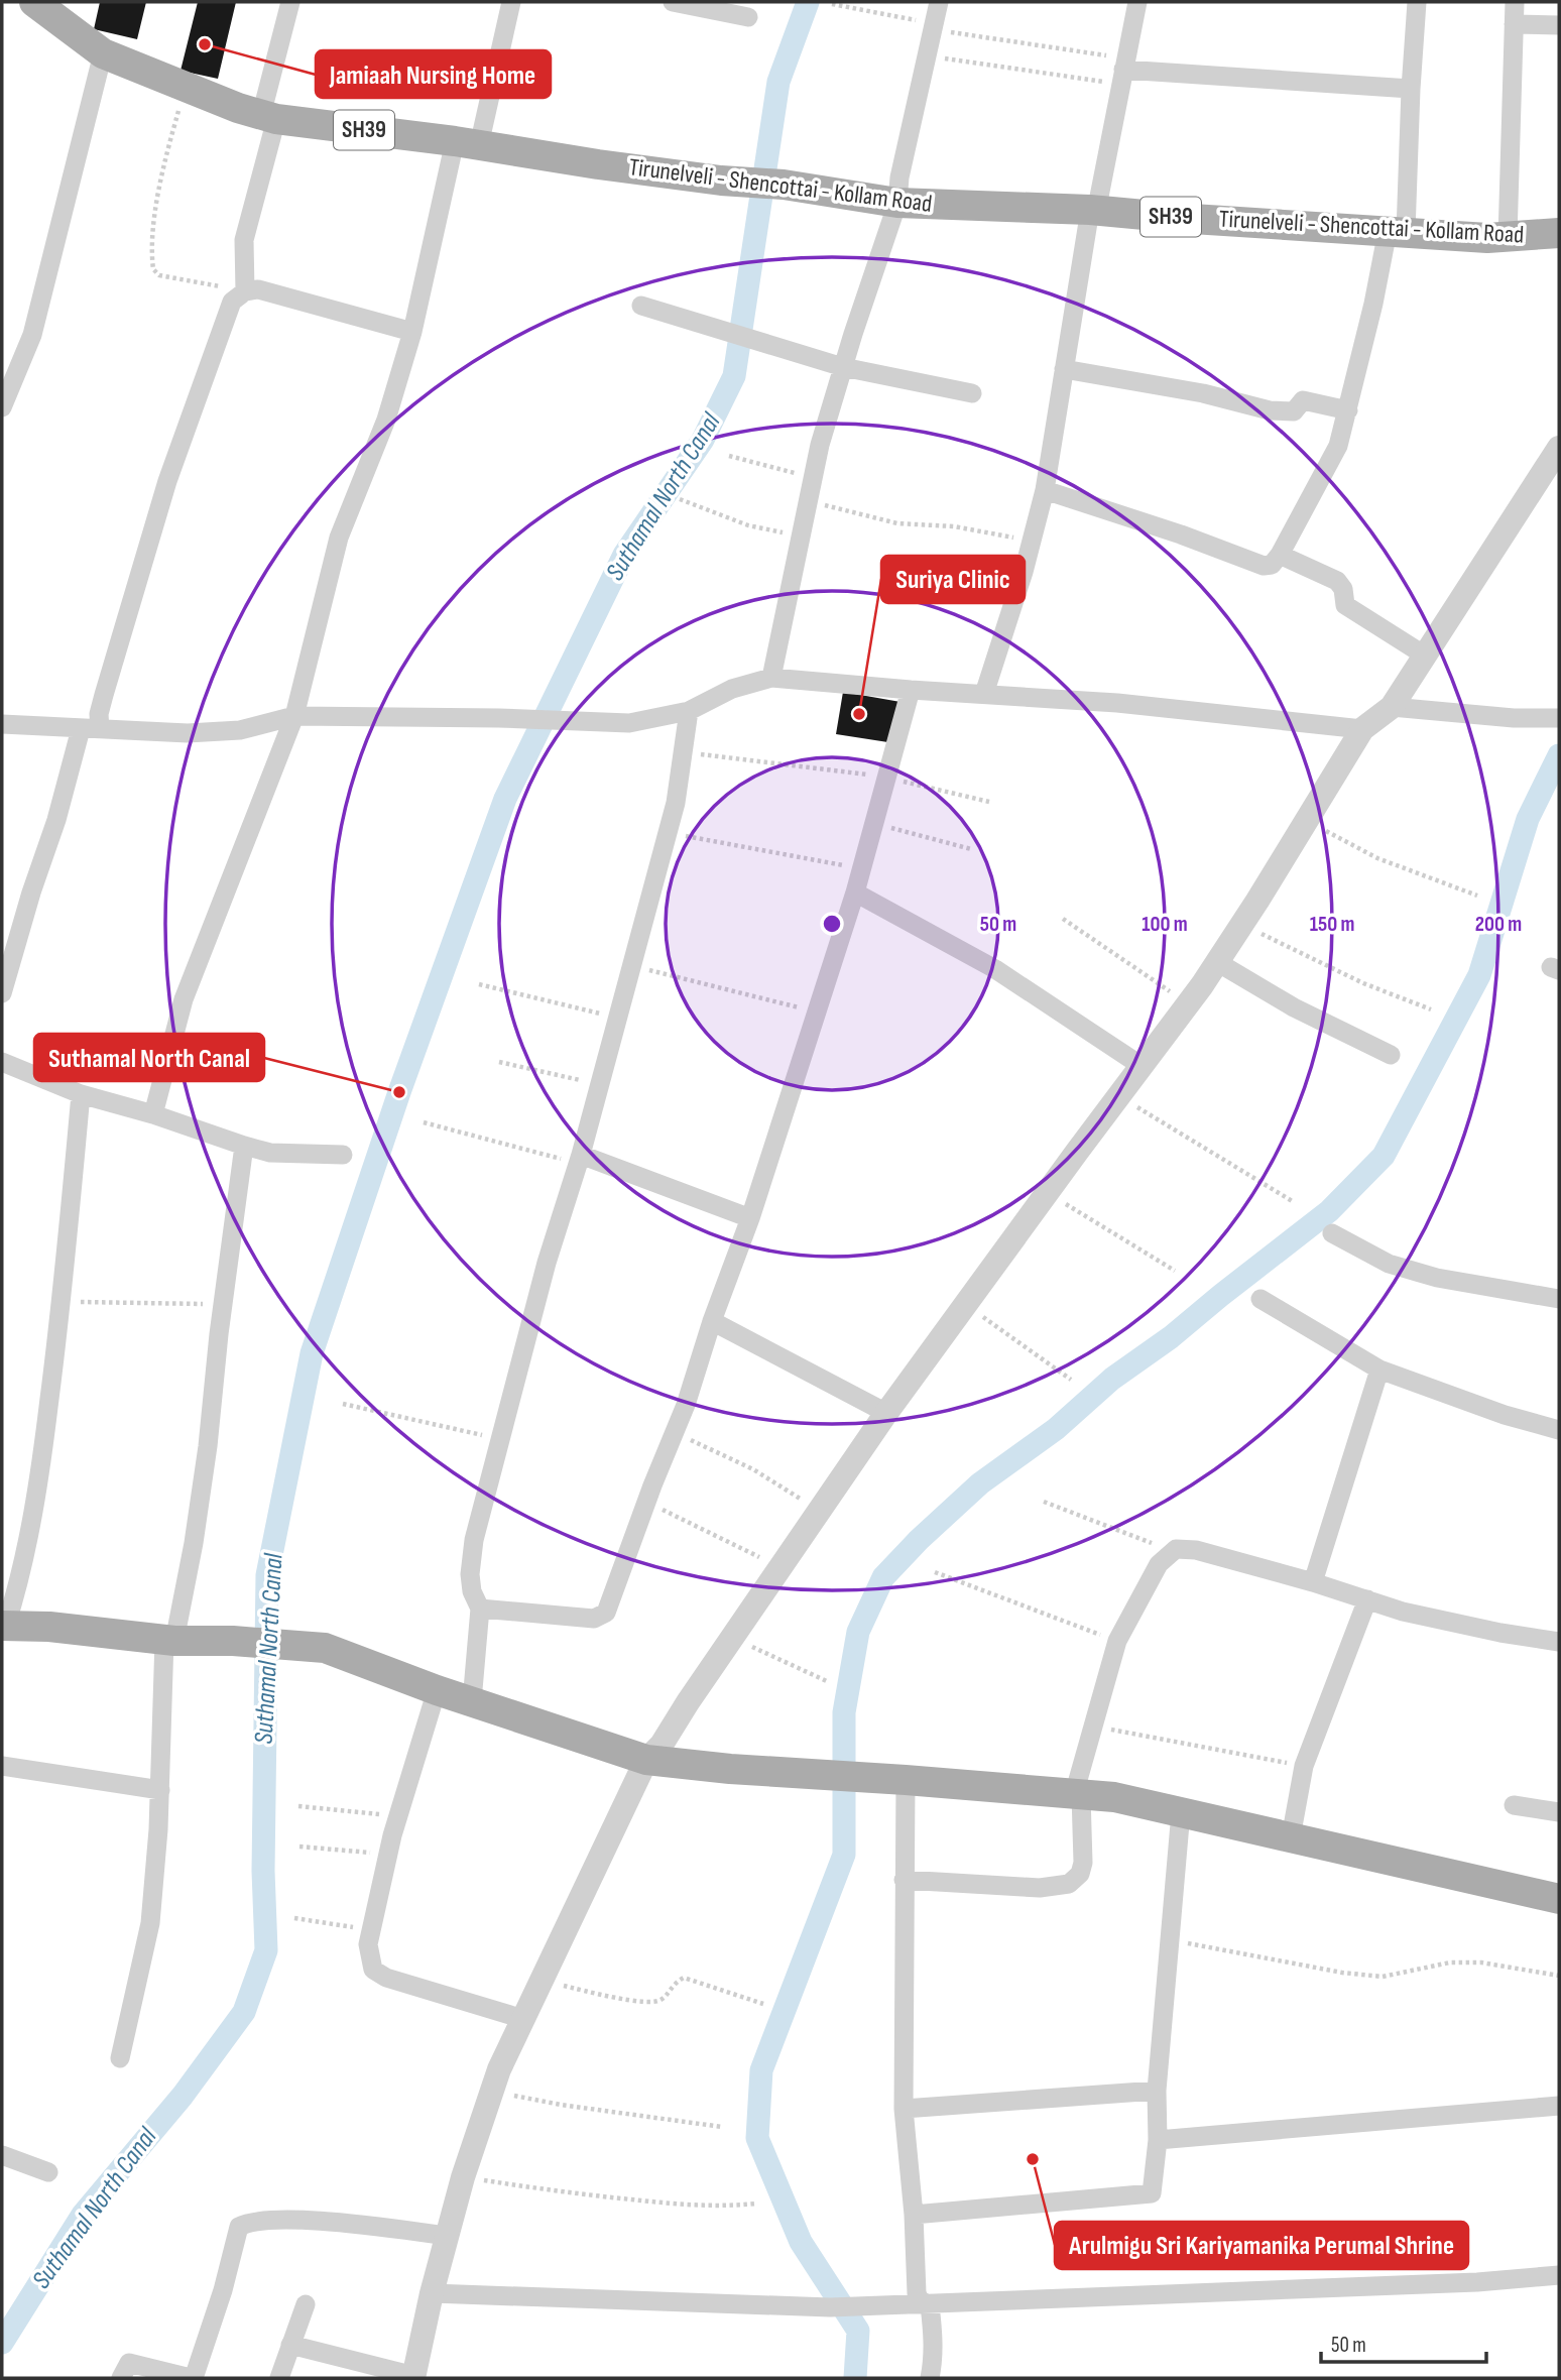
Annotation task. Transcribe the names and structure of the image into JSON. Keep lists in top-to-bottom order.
{
  "streets": {
    "main road": ["SH39", "Tirunelveli - Shencottai - Kollam Road"]
  },
  "water": ["Suthamal North Canal"],
  "places": [
    "Jamiaah Nursing Home",
    "Suriya Clinic",
    "Suthamal North Canal",
    "Arulmigu Sri Kariyamanika Perumal Shrine"
  ],
  "scale_bar": "50 m",
  "rings": [
    "50 m",
    "100 m",
    "150 m",
    "200 m"
  ]
}
